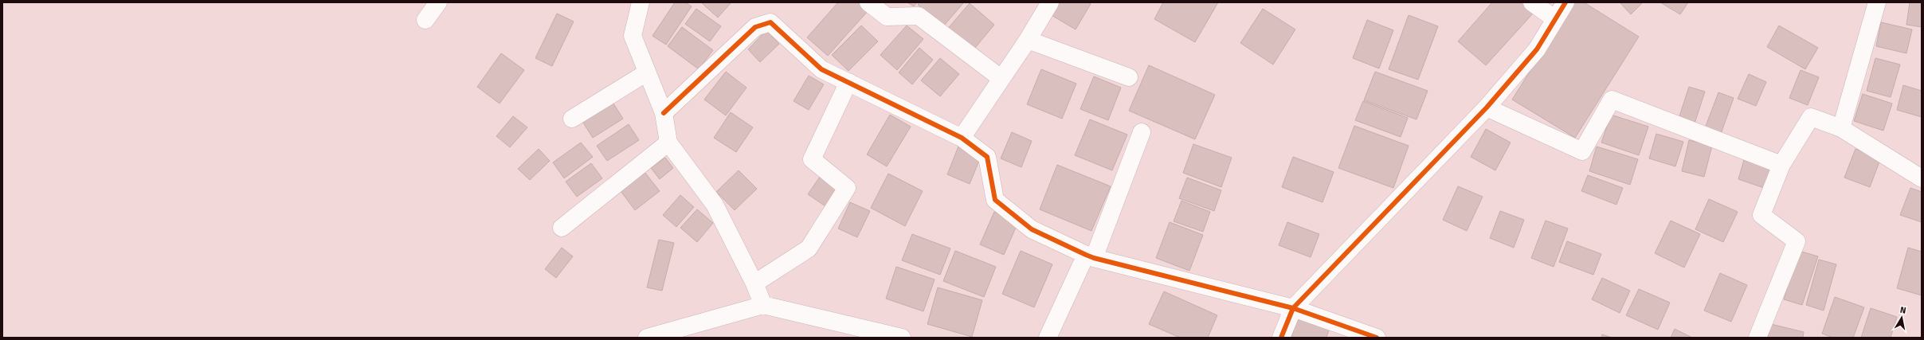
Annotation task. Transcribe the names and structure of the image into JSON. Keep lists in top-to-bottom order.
{
  "north": "top"
}
